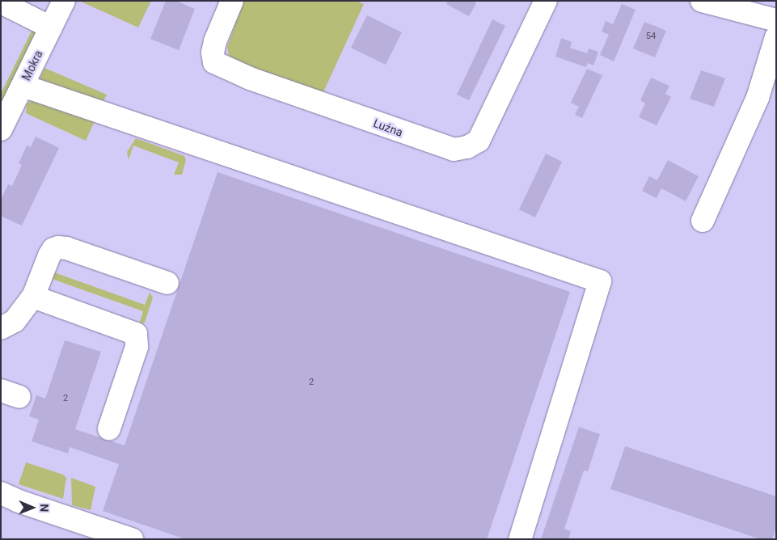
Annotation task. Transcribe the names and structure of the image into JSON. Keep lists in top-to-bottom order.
{
  "streets": {
    "street": ["Mokra", "Luźna"]
  },
  "house_numbers": ["54", "2", "2"],
  "north": "right"
}
